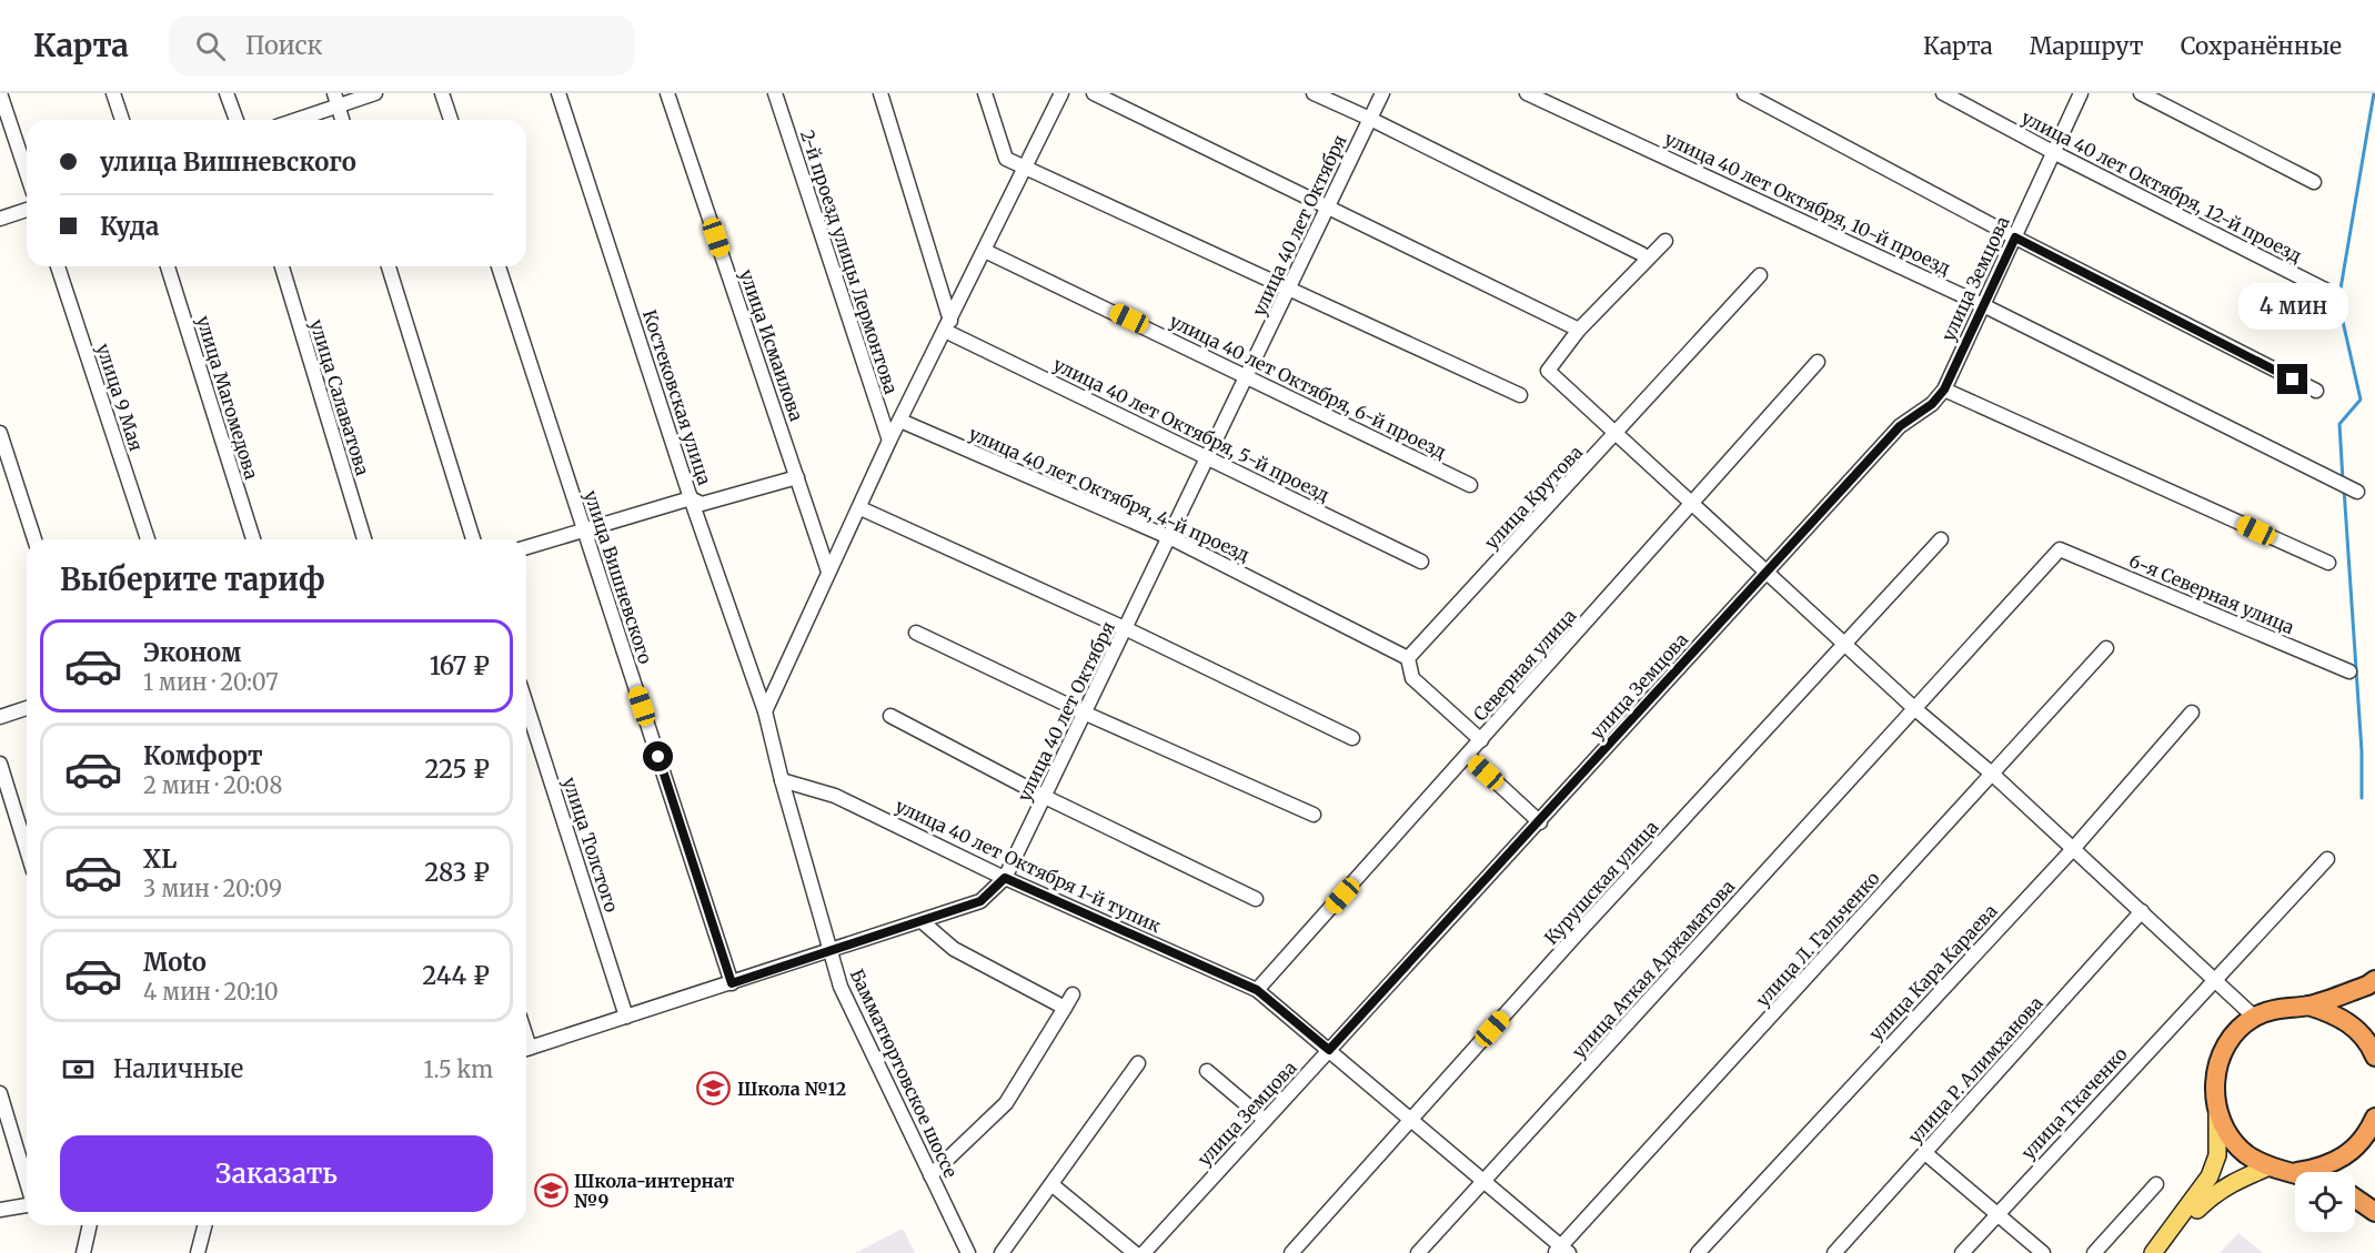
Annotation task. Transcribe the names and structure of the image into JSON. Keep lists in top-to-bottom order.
{
  "streets": {
    "street": [
      "улица 40 лет Октября, 12-й проезд",
      "улица 40 лет Октября, 10-й проезд",
      "улица 40 лет Октября",
      "2-й проезд улицы Лермонтова",
      "улица Земцова",
      "улица Исмаилова",
      "улица 40 лет Октября, 6-й проезд",
      "улица 9 Мая",
      "улица Магомедова",
      "улица Салаватова",
      "Костековская улица",
      "улица 40 лет Октября, 5-й проезд",
      "улица 40 лет Октября, 4-й проезд",
      "улица Крутова",
      "улица Вишневского",
      "6-я Северная улица",
      "Северная улица",
      "улица Толстого",
      "улица 40 лет Октября 1-й тупик",
      "Курушская улица",
      "улица Л. Гальченко",
      "улица Аткая Аджаматова",
      "улица Кара Караева",
      "улица Р. Алимханова",
      "Бамматюртовское шоссе",
      "улица Ткаченко"
    ]
  },
  "crossings": [
    ["улица 40 лет Октября, 12-й проезд", "улица Земцова"],
    ["улица 40 лет Октября, 10-й проезд", "улица Земцова"],
    ["улица 40 лет Октября", "улица 40 лет Октября, 6-й проезд"],
    ["улица 40 лет Октября", "улица 40 лет Октября, 5-й проезд"],
    ["улица 40 лет Октября", "улица 40 лет Октября, 4-й проезд"],
    ["улица 40 лет Октября", "улица Вишневского"],
    ["улица 40 лет Октября", "улица Толстого"],
    ["улица 40 лет Октября", "улица 40 лет Октября 1-й тупик"],
    ["улица 40 лет Октября", "Бамматюртовское шоссе"],
    ["улица Земцова", "улица 40 лет Октября 1-й тупик"],
    ["Костековская улица", "Бамматюртовское шоссе"],
    ["улица 40 лет Октября, 4-й проезд", "улица Крутова"],
    ["6-я Северная улица", "улица Аткая Аджаматова"],
    ["Северная улица", "улица 40 лет Октября 1-й тупик"],
    ["улица 40 лет Октября 1-й тупик", "Курушская улица"],
    ["улица 40 лет Октября 1-й тупик", "улица Л. Гальченко"],
    ["улица 40 лет Октября 1-й тупик", "улица Аткая Аджаматова"],
    ["улица 40 лет Октября 1-й тупик", "Бамматюртовское шоссе"]
  ],
  "places": {
    "school or university": ["Школа №12", "Школа-интернат №9"]
  },
  "page": {
    "header": "Карта",
    "search": "Поиск",
    "nav": ["Карта", "Маршрут", "Сохранённые"],
    "banner": ["улица Вишневского", "Куда"],
    "bubble": "4 мин",
    "heading": "Выберите тариф",
    "list": [
      {
        "name": "Эконом",
        "note": "1 мин · 20:07",
        "value": "167 ₽"
      },
      {
        "name": "Комфорт",
        "note": "2 мин · 20:08",
        "value": "225 ₽"
      },
      {
        "name": "XL",
        "note": "3 мин · 20:09",
        "value": "283 ₽"
      },
      {
        "name": "Moto",
        "note": "4 мин · 20:10",
        "value": "244 ₽"
      }
    ],
    "pay": ["Наличные", "1.5 km"],
    "buttons": "Заказать"
  }
}
